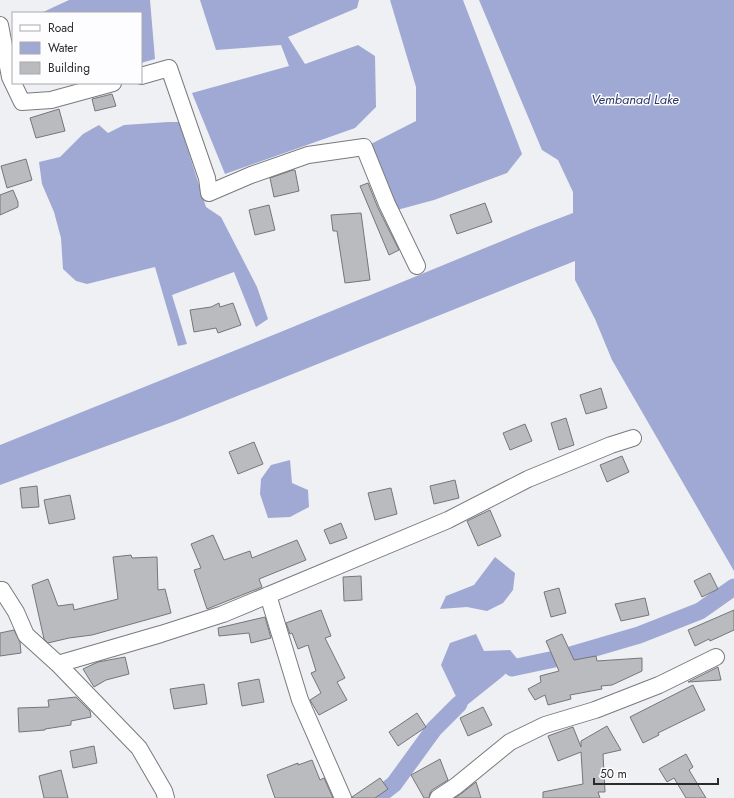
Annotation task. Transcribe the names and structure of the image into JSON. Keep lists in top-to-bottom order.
{
  "water": ["Vembanad Lake"],
  "legend": ["Road", "Water", "Building"],
  "scale_bar": "50 m"
}
